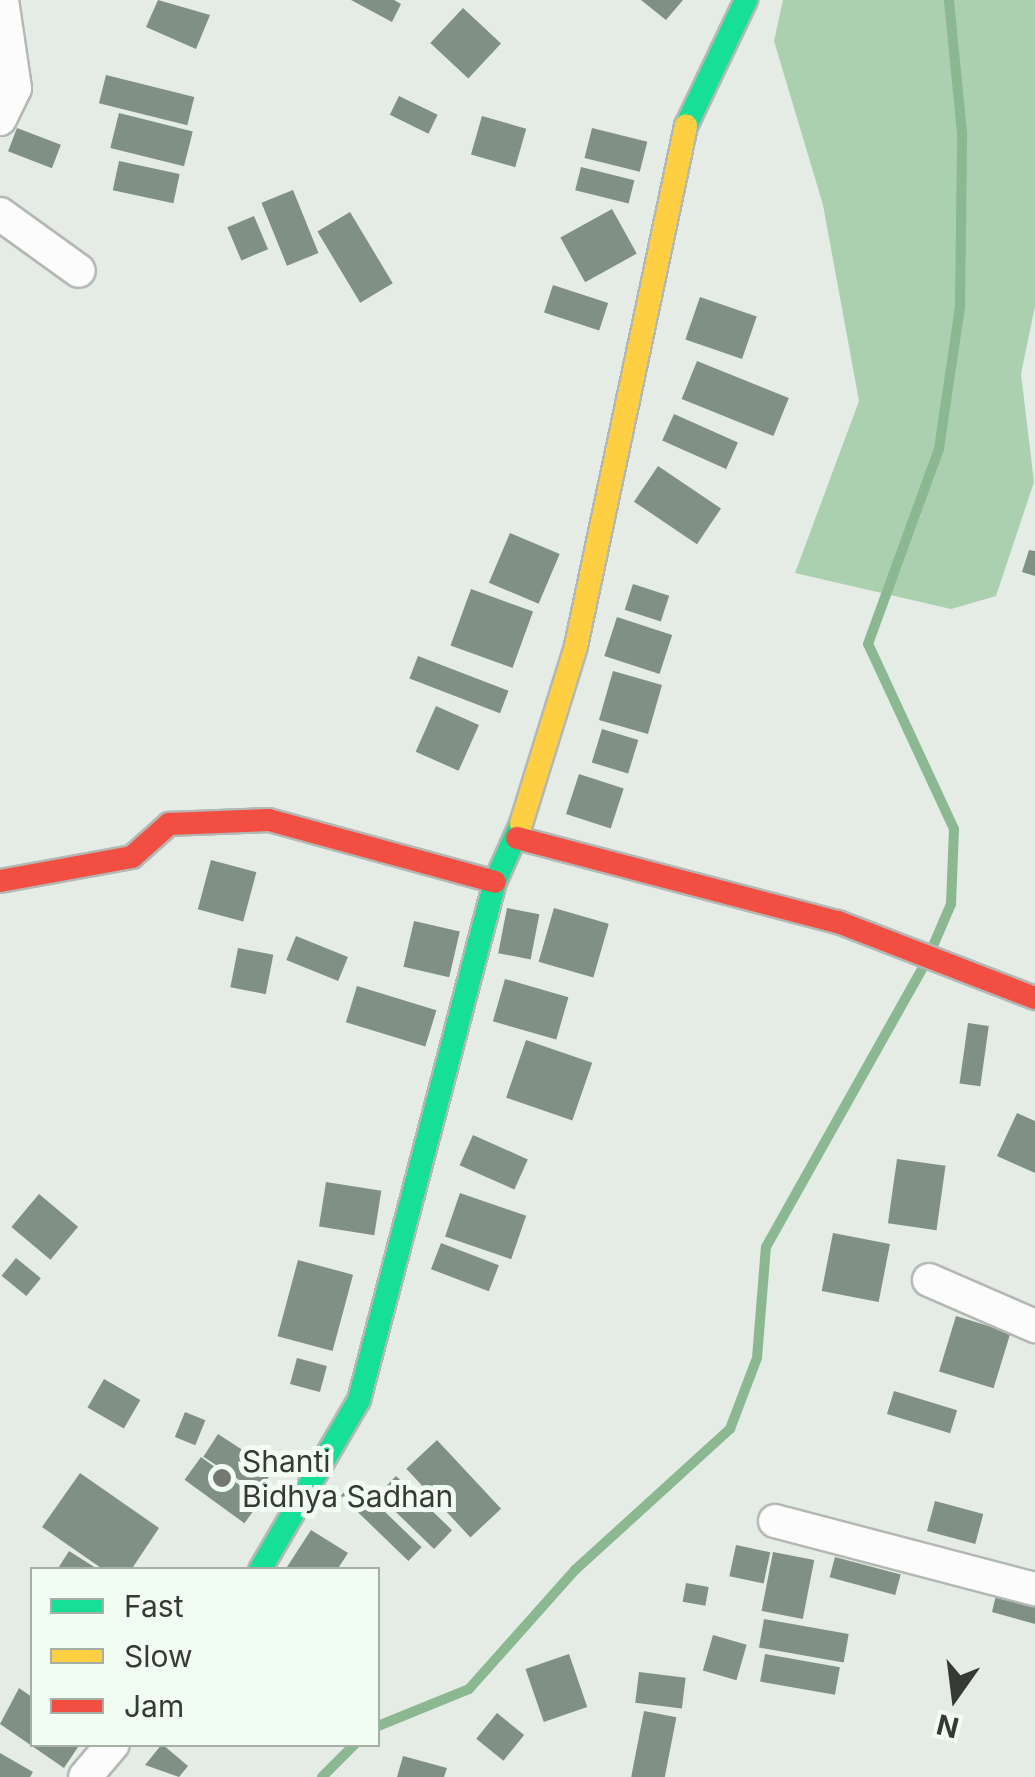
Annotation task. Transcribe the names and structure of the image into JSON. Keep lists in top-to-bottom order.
{
  "places": ["Shanti Bidhya Sadhan"],
  "legend": ["Fast", "Slow", "Jam"],
  "north": "bottom"
}
